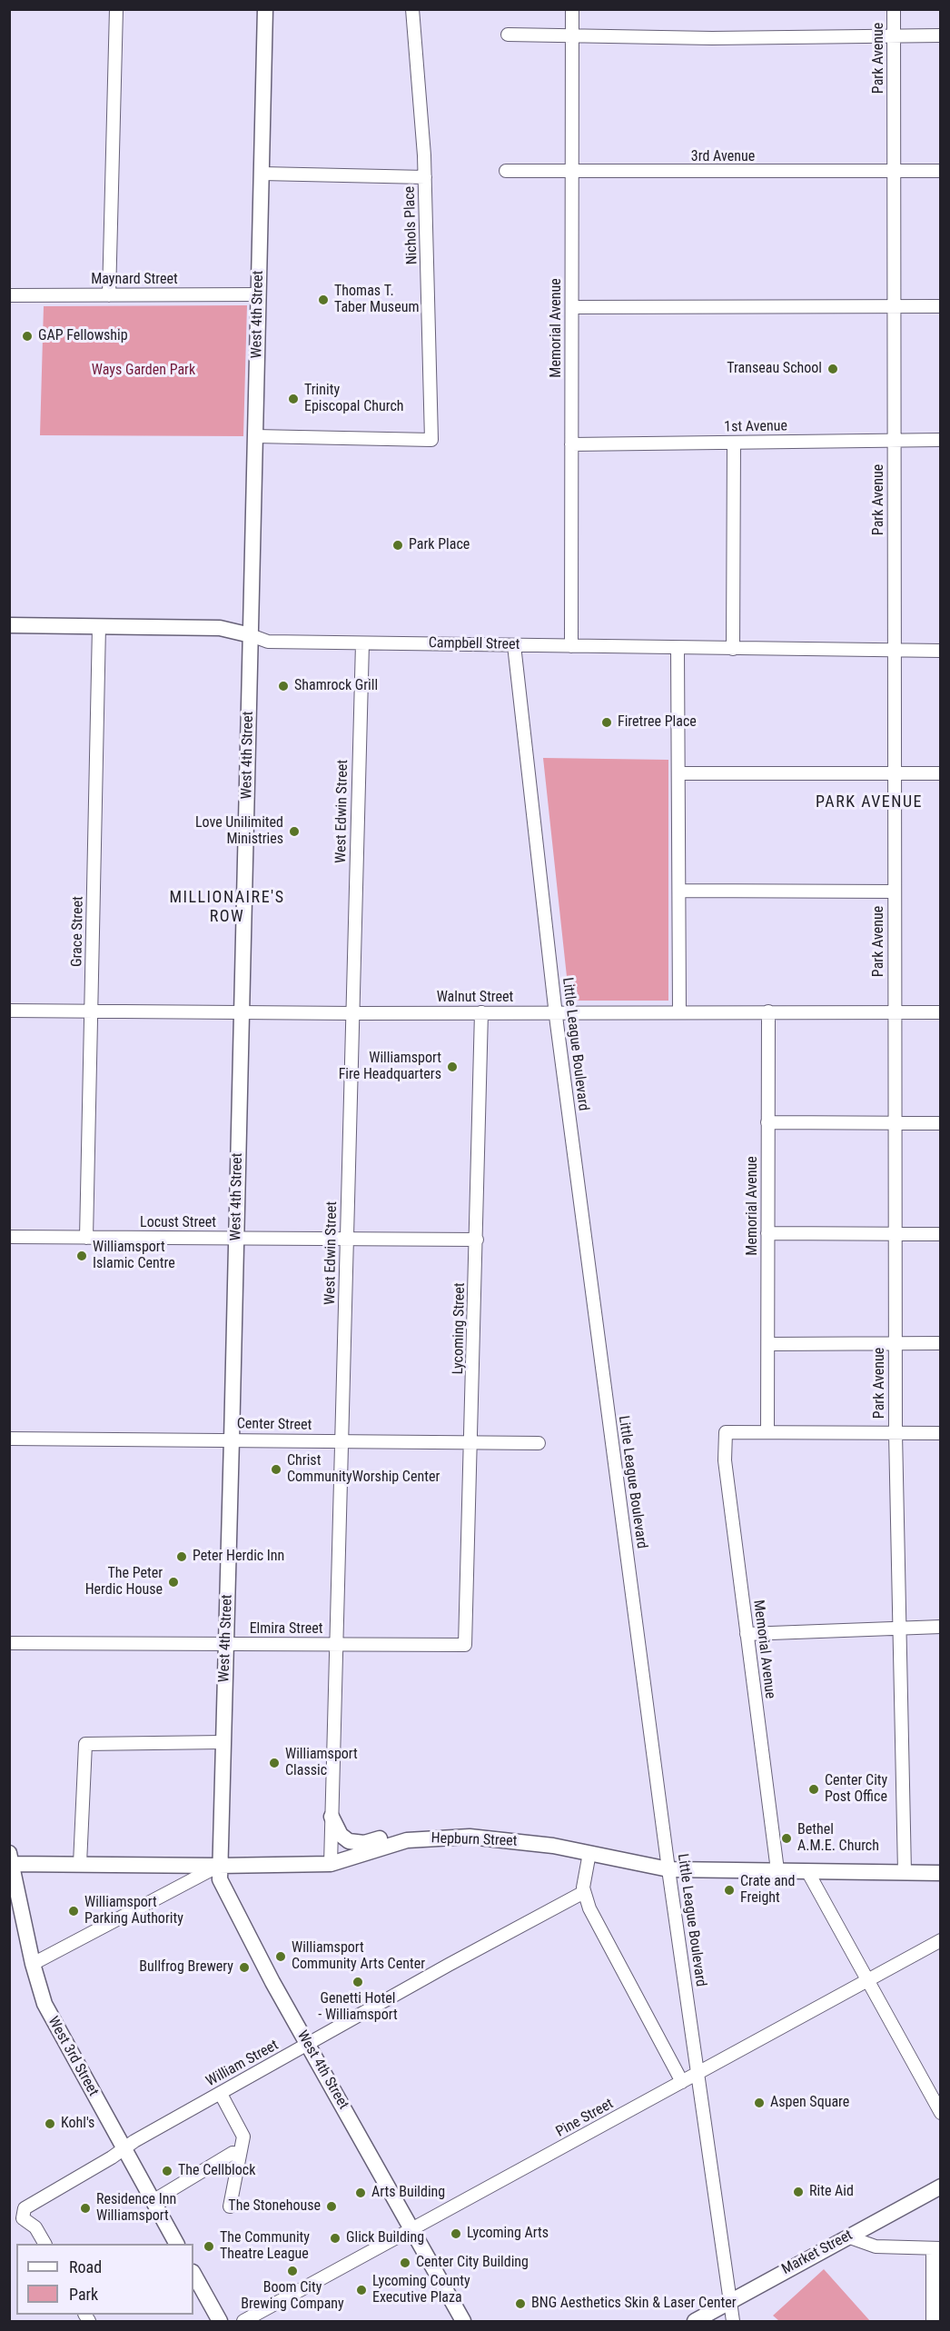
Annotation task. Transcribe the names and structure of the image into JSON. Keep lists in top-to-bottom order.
{
  "streets": {
    "main road": [
      "West 4th Street",
      "Campbell Street",
      "Hepburn Street",
      "West 3rd Street",
      "Market Street"
    ],
    "street": [
      "Park Avenue",
      "3rd Avenue",
      "Nichols Place",
      "Maynard Street",
      "Memorial Avenue",
      "1st Avenue",
      "West Edwin Street",
      "Grace Street",
      "Walnut Street",
      "Little League Boulevard",
      "Locust Street",
      "Lycoming Street",
      "Center Street",
      "Elmira Street",
      "William Street",
      "Pine Street"
    ]
  },
  "crossings": [
    ["Park Avenue", "3rd Avenue"],
    ["Park Avenue", "1st Avenue"],
    ["Park Avenue", "Campbell Street"],
    ["Park Avenue", "Walnut Street"],
    ["Park Avenue", "Hepburn Street"],
    ["3rd Avenue", "Memorial Avenue"],
    ["Nichols Place", "West 4th Street"],
    ["Maynard Street", "West 4th Street"],
    ["West 4th Street", "Campbell Street"],
    ["West 4th Street", "Walnut Street"],
    ["West 4th Street", "Locust Street"],
    ["West 4th Street", "Center Street"],
    ["West 4th Street", "Elmira Street"],
    ["West 4th Street", "Hepburn Street"],
    ["West 4th Street", "William Street"],
    ["West 4th Street", "Pine Street"],
    ["Memorial Avenue", "1st Avenue"],
    ["Memorial Avenue", "Campbell Street"],
    ["Memorial Avenue", "Walnut Street"],
    ["Memorial Avenue", "Hepburn Street"],
    ["Campbell Street", "West Edwin Street"],
    ["Campbell Street", "Grace Street"],
    ["Campbell Street", "Little League Boulevard"],
    ["West Edwin Street", "Walnut Street"],
    ["West Edwin Street", "Locust Street"],
    ["West Edwin Street", "Center Street"],
    ["West Edwin Street", "Elmira Street"],
    ["West Edwin Street", "Hepburn Street"],
    ["Grace Street", "Walnut Street"],
    ["Grace Street", "Locust Street"],
    ["Walnut Street", "Little League Boulevard"],
    ["Walnut Street", "Lycoming Street"],
    ["Little League Boulevard", "Hepburn Street"],
    ["Little League Boulevard", "Pine Street"],
    ["Little League Boulevard", "Market Street"],
    ["Locust Street", "Lycoming Street"],
    ["Lycoming Street", "Center Street"],
    ["Lycoming Street", "Elmira Street"],
    ["Hepburn Street", "West 3rd Street"],
    ["West 3rd Street", "William Street"]
  ],
  "districts": ["PARK AVENUE", "MILLIONAIRE'S ROW"],
  "parks": ["Ways Garden Park"],
  "places": [
    "Thomas T. Taber Museum",
    "GAP Fellowship",
    "Transeau School",
    "Trinity Episcopal Church",
    "Park Place",
    "Shamrock Grill",
    "Firetree Place",
    "Love Unilimited Ministries",
    "Williamsport Fire Headquarters",
    "Williamsport Islamic Centre",
    "Christ CommunityWorship Center",
    "Peter Herdic Inn",
    "The Peter Herdic House",
    "Williamsport Classic",
    "Center City Post Office",
    "Bethel A.M.E. Church",
    "Crate and Freight",
    "Williamsport Parking Authority",
    "Williamsport Community Arts Center",
    "Bullfrog Brewery",
    "Genetti Hotel - Williamsport",
    "Aspen Square",
    "Kohl's",
    "The Cellblock",
    "Rite Aid",
    "Arts Building",
    "The Stonehouse",
    "Residence Inn Williamsport",
    "Lycoming Arts",
    "Glick Building",
    "The Community Theatre League",
    "Center City Building",
    "Boom City Brewing Company",
    "Lycoming County Executive Plaza",
    "BNG Aesthetics Skin & Laser Center"
  ],
  "legend": ["Road", "Park"]
}
